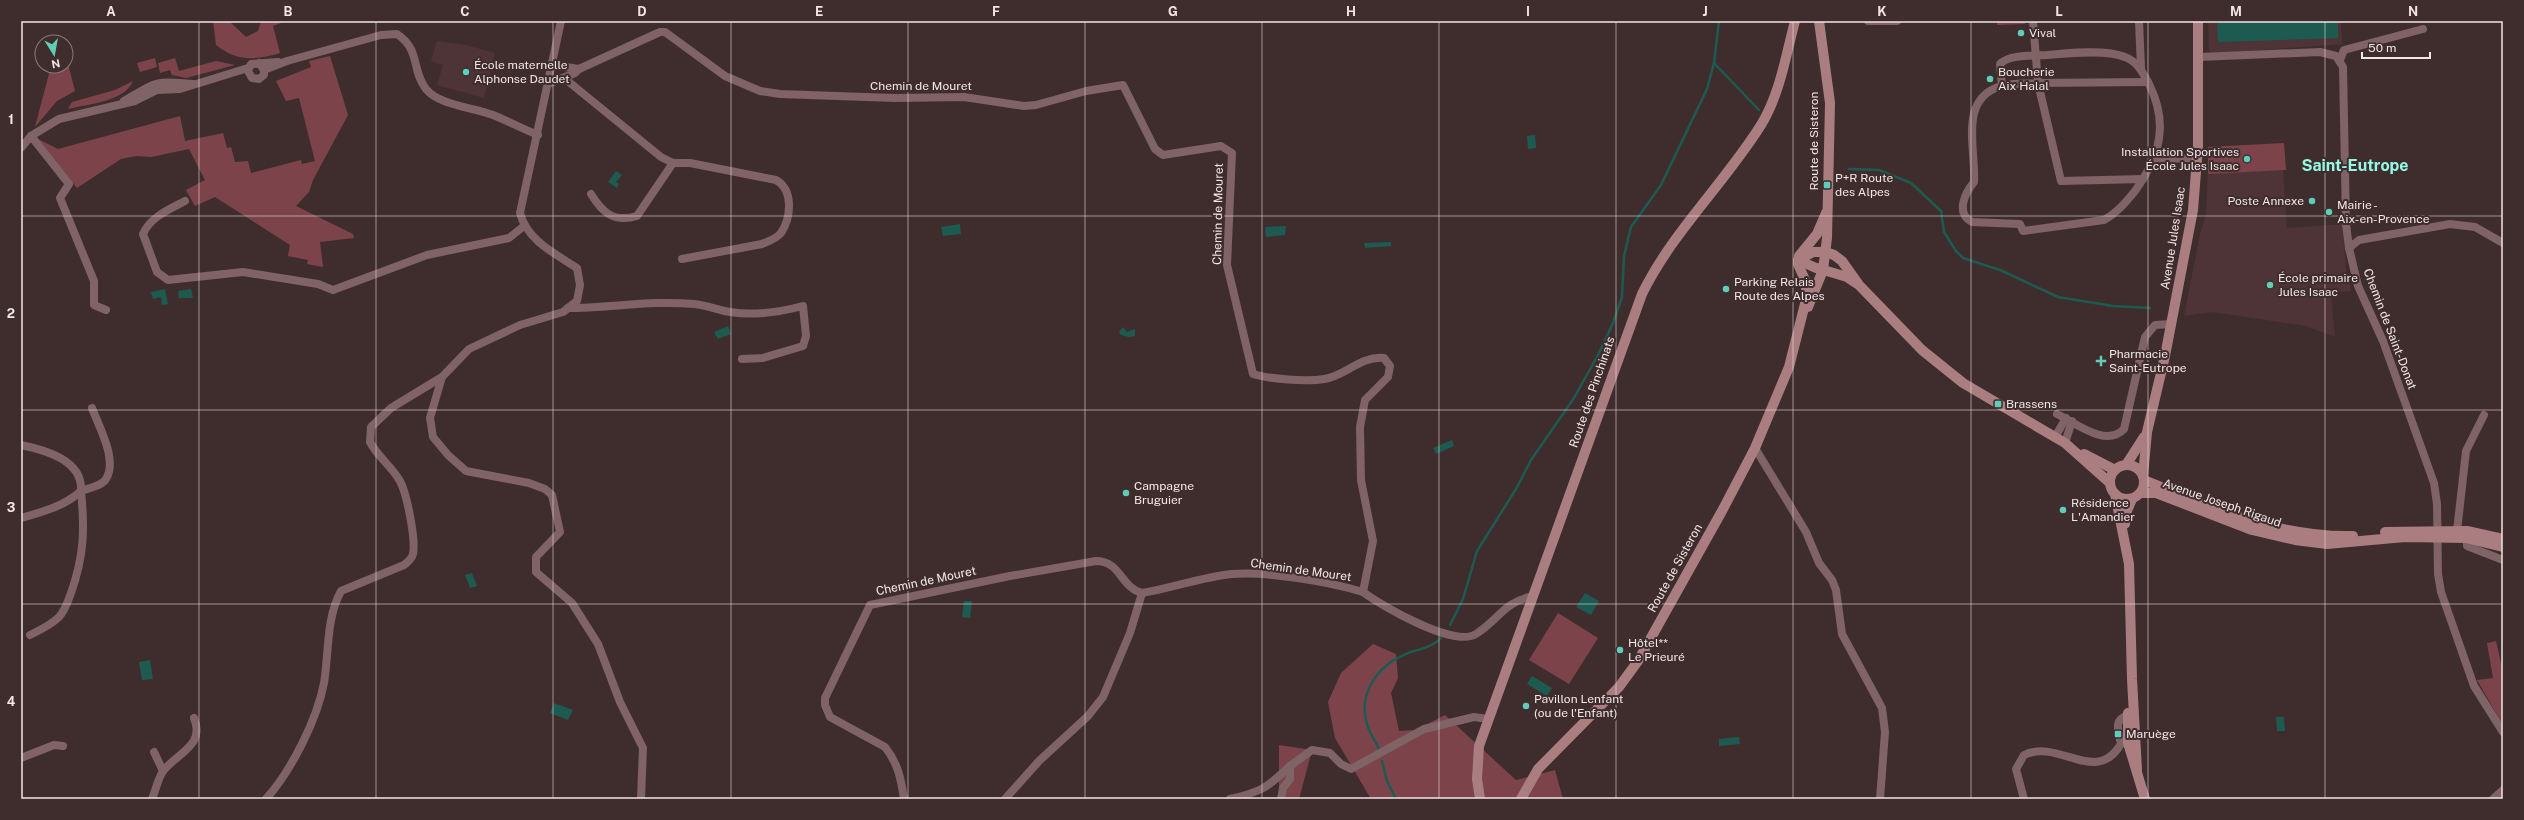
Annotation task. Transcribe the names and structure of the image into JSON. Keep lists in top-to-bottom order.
{
  "streets": {
    "street": [
      "Chemin de Mouret",
      "Route de Sisteron",
      "Avenue Jules Isaac",
      "Chemin de Saint-Donat",
      "Route des Pinchinats",
      "Avenue Joseph Rigaud"
    ]
  },
  "crossings": [
    ["Chemin de Mouret", "Route des Pinchinats"],
    ["Avenue Jules Isaac", "Avenue Joseph Rigaud"],
    ["Chemin de Saint-Donat", "Avenue Joseph Rigaud"]
  ],
  "districts": ["Saint-Eutrope"],
  "places": {
    "other": [
      "Vival",
      "École maternelle Alphonse Daudet",
      "Boucherie Aix Halal",
      "Installation Sportives École Jules Isaac",
      "Poste Annexe",
      "Mairie - Aix-en-Provence",
      "École primaire Jules Isaac",
      "Parking Relais Route des Alpes",
      "Campagne Bruguier",
      "Résidence L'Amandier",
      "Hôtel** Le Prieuré",
      "Pavillon Lenfant (ou de l'Enfant)"
    ],
    "transit": ["P+R Route des Alpes", "Brassens", "Maruège"],
    "health": ["Pharmacie Saint-Eutrope"]
  },
  "scale_bar": "50 m",
  "north": "bottom",
  "grid": {
    "columns": [
      "A",
      "B",
      "C",
      "D",
      "E",
      "F",
      "G",
      "H",
      "I",
      "J",
      "K",
      "L",
      "M",
      "N"
    ],
    "rows": [
      "1",
      "2",
      "3",
      "4"
    ]
  }
}
